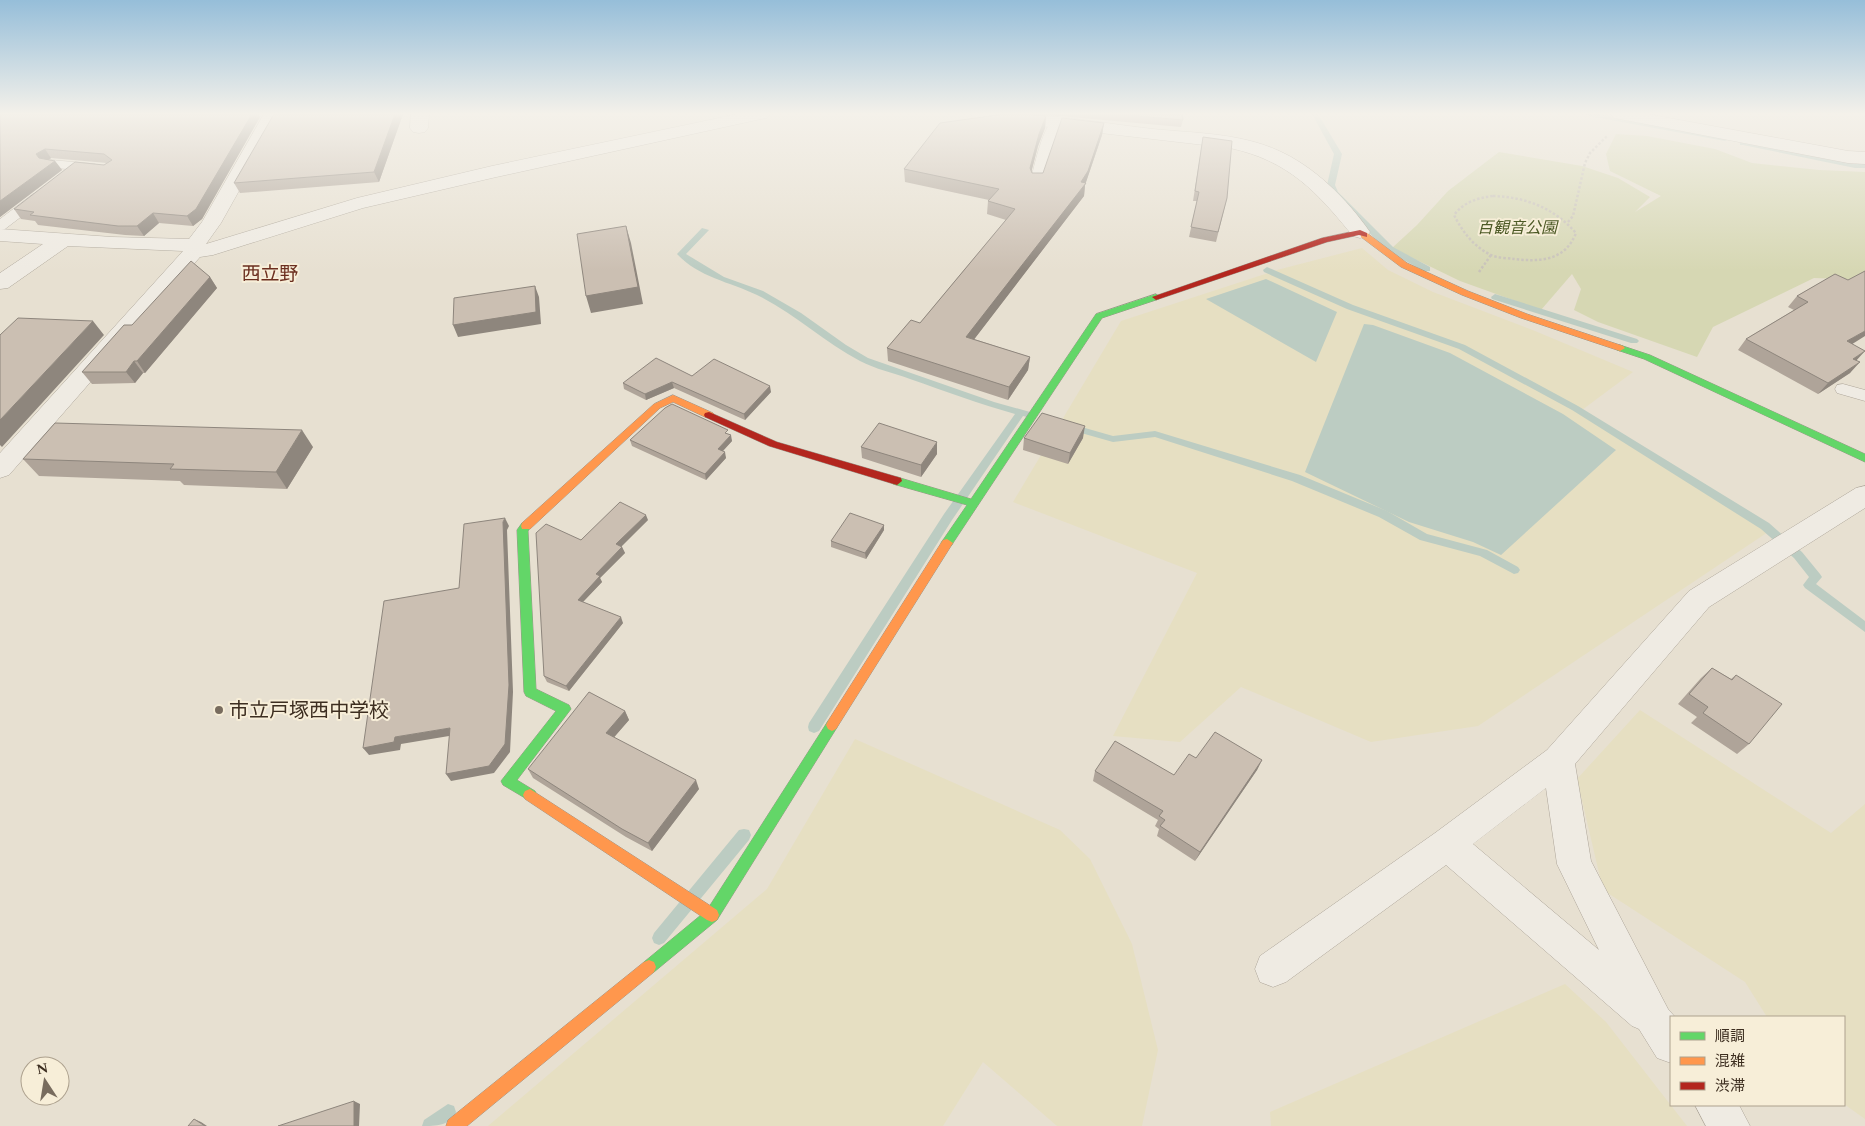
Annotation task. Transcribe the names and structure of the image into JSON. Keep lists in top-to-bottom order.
{
  "districts": ["西立野"],
  "parks": ["百観音公園"],
  "places": ["市立戸塚西中学校"],
  "legend": ["順調", "混雑", "渋滞"],
  "north": "top"
}
